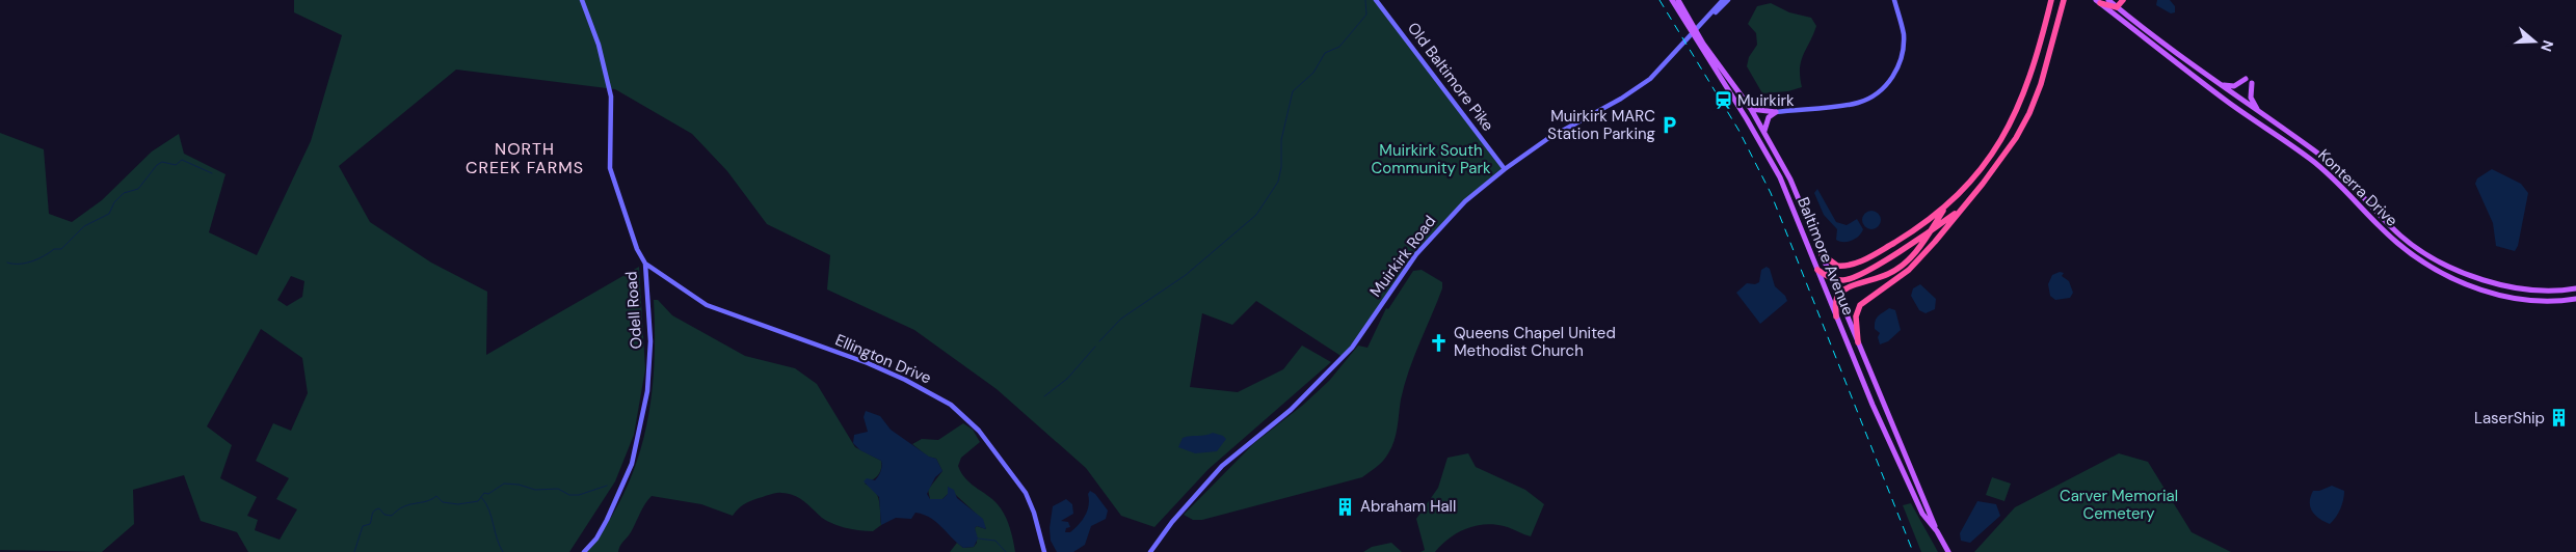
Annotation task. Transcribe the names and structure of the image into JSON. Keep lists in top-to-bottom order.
{
  "streets": {
    "main road": ["Konterra Drive", "Baltimore Avenue"],
    "street": [
      "Old Baltimore Pike",
      "Muirkirk Road",
      "Odell Road",
      "Ellington Drive"
    ]
  },
  "crossings": [
    ["Old Baltimore Pike", "Muirkirk Road"],
    ["Odell Road", "Ellington Drive"]
  ],
  "districts": ["NORTH CREEK FARMS"],
  "parks": ["Muirkirk South Community Park", "Carver Memorial Cemetery"],
  "places": {
    "station": ["Muirkirk"],
    "parking": ["Muirkirk MARC Station Parking"],
    "church": ["Queens Chapel United Methodist Church"],
    "building": ["LaserShip", "Abraham Hall"]
  },
  "north": "right"
}
